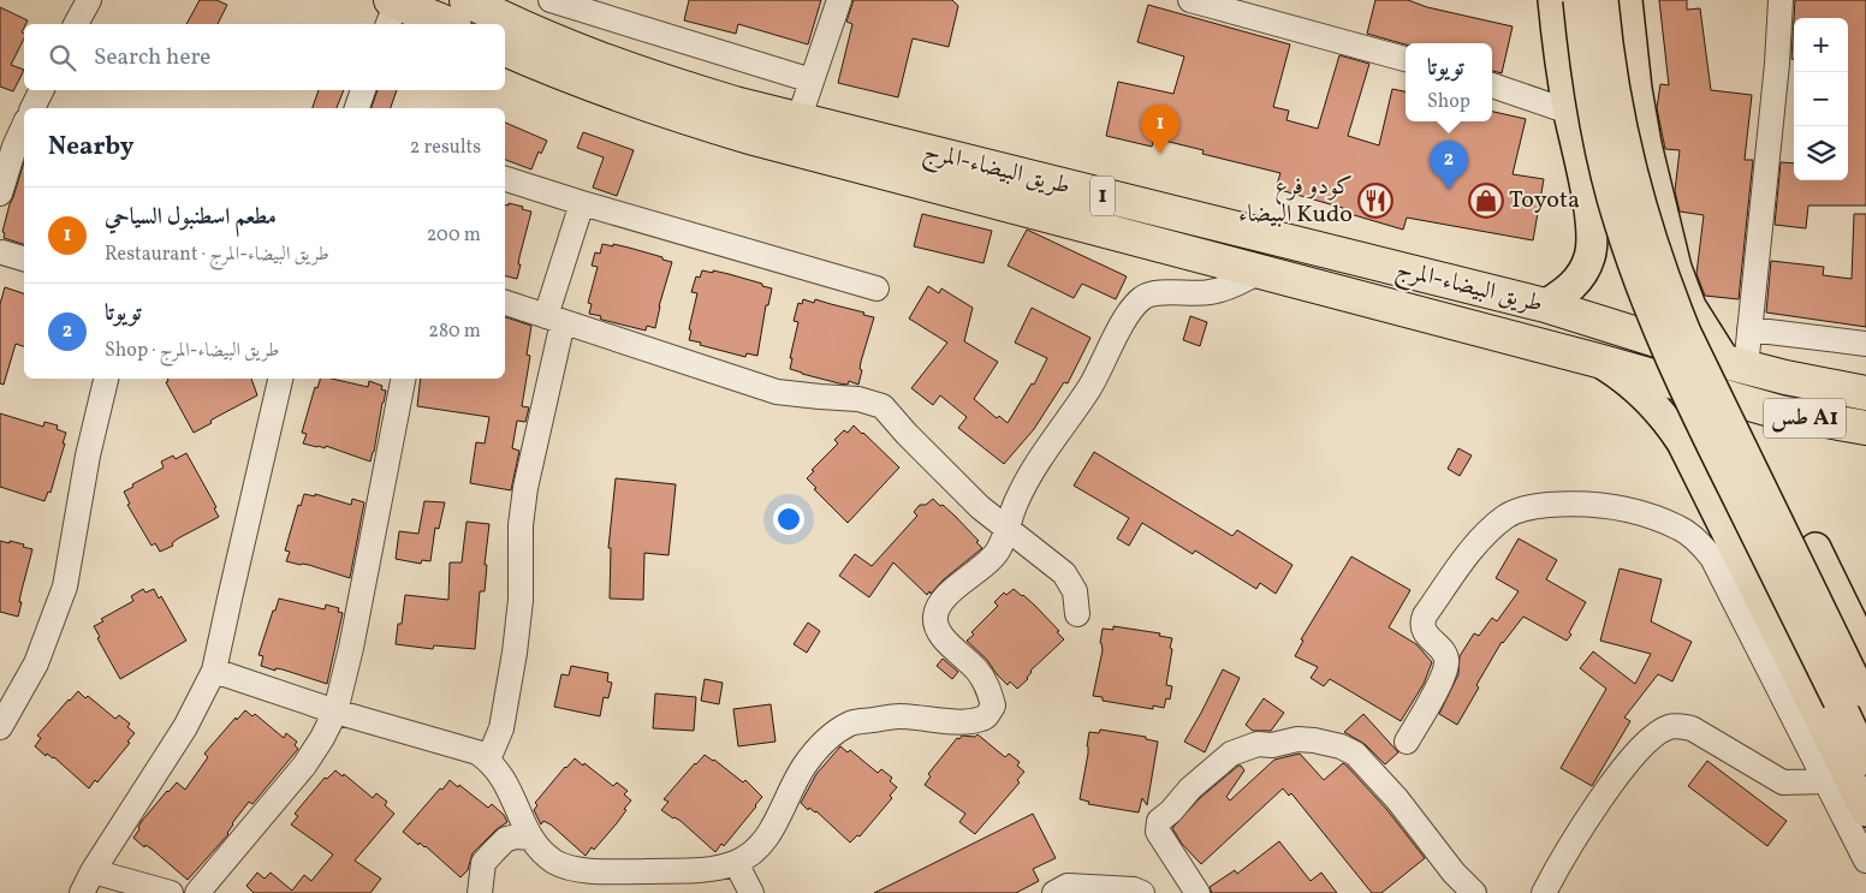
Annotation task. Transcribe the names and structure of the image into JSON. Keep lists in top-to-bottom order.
{
  "streets": {
    "highway": ["طريق البيضاء-المرج", "1", "طس A1"]
  },
  "crossings": [
    ["طريق البيضاء-المرج", "طس A1"]
  ],
  "places": {
    "restaurant": ["كودو فرع البيضاء Kudo"],
    "shop": ["Toyota"]
  },
  "page": {
    "map_buttons": ["+", "−"],
    "search": "Search here",
    "popup": ["تويوتا", "Shop"],
    "pins": ["1", "2"],
    "heading": ["Nearby", "2 results"],
    "list": [
      {
        "mark": "1",
        "name": "مطعم اسطنبول السياحي",
        "note": "Restaurant · طريق البيضاء-المرج",
        "value": "200 m"
      },
      {
        "mark": "2",
        "name": "تويوتا",
        "note": "Shop · طريق البيضاء-المرج",
        "value": "280 m"
      }
    ]
  }
}
